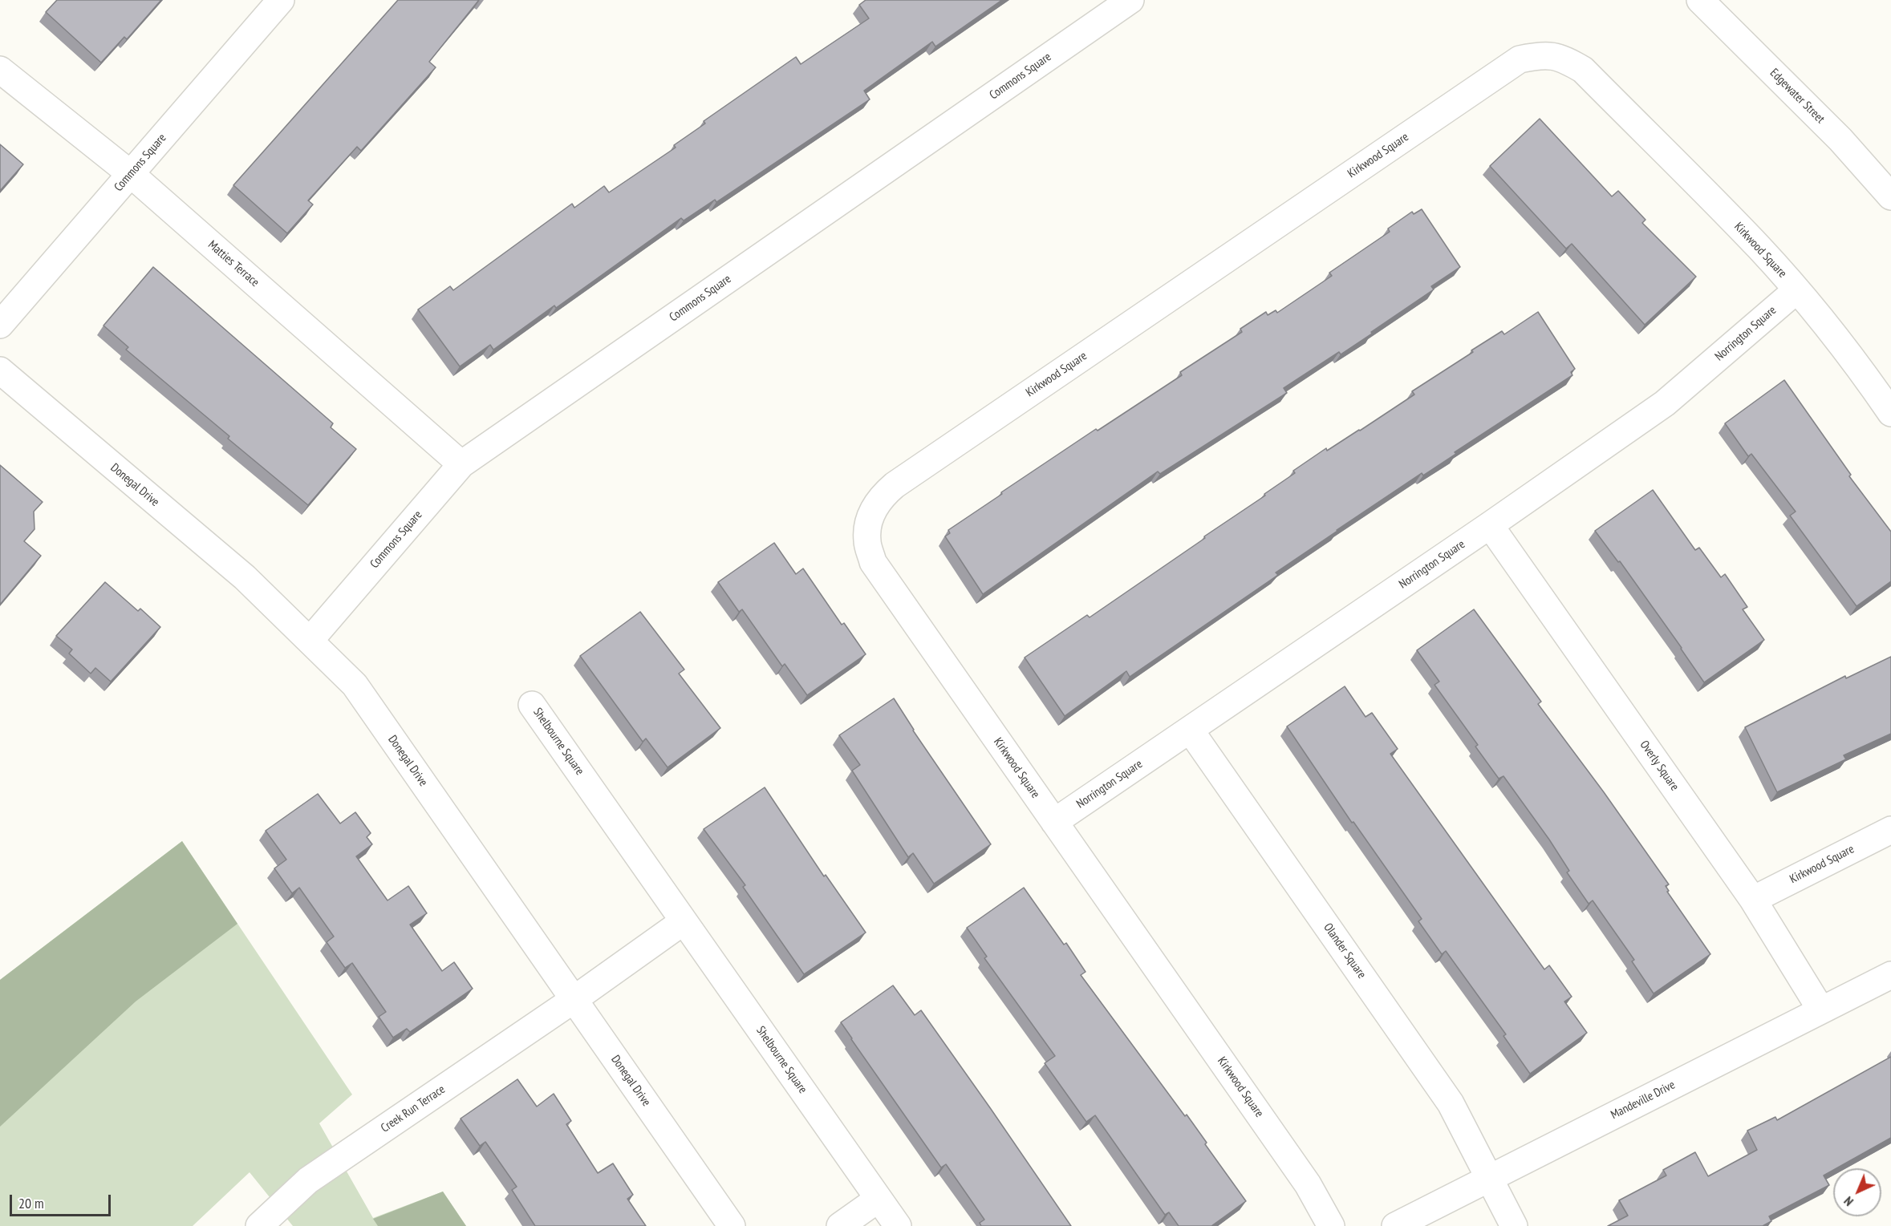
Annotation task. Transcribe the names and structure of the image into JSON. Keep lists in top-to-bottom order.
{
  "streets": {
    "street": [
      "Commons Square",
      "Edgewater Street",
      "Kirkwood Square",
      "Matties Terrace",
      "Norrington Square",
      "Donegal Drive",
      "Shelbourne Square",
      "Overly Square",
      "Olander Square",
      "Mandeville Drive",
      "Creek Run Terrace"
    ]
  },
  "crossings": [
    ["Commons Square", "Matties Terrace"],
    ["Commons Square", "Donegal Drive"],
    ["Kirkwood Square", "Norrington Square"],
    ["Kirkwood Square", "Overly Square"],
    ["Norrington Square", "Overly Square"],
    ["Norrington Square", "Olander Square"],
    ["Donegal Drive", "Creek Run Terrace"],
    ["Overly Square", "Mandeville Drive"],
    ["Olander Square", "Mandeville Drive"]
  ],
  "scale_bar": "20 m",
  "north": "bottom left"
}
